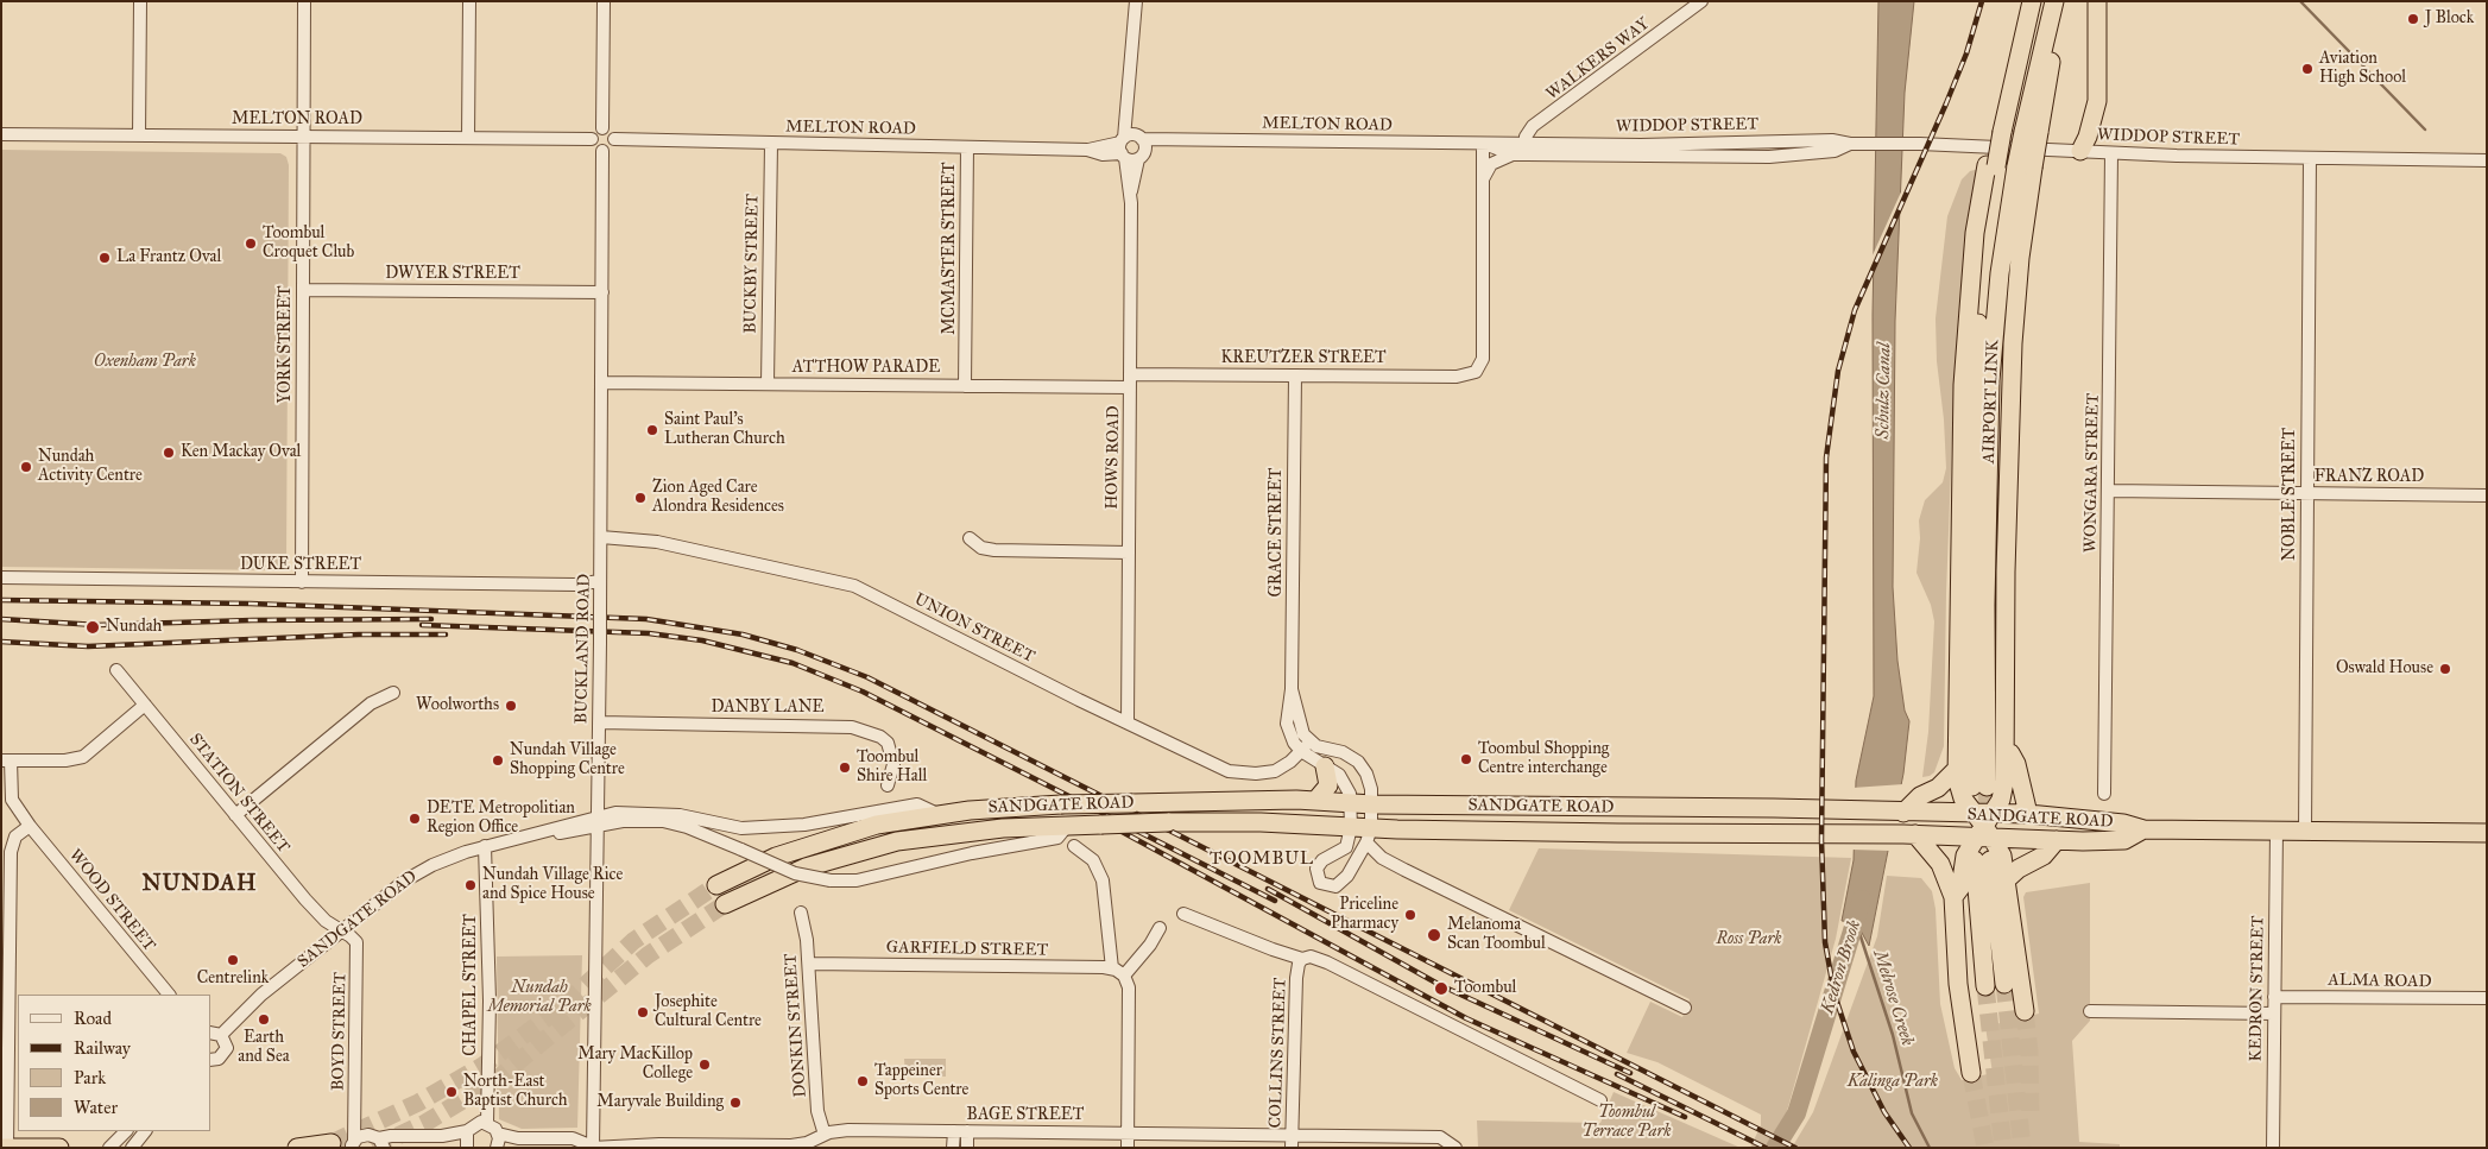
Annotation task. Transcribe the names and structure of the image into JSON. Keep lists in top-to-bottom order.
{
  "streets": {
    "highway": ["AIRPORT LINK", "SANDGATE ROAD"],
    "street": [
      "WALKERS WAY",
      "MELTON ROAD",
      "WIDDOP STREET",
      "MCMASTER STREET",
      "BUCKBY STREET",
      "DWYER STREET",
      "YORK STREET",
      "KREUTZER STREET",
      "ATTHOW PARADE",
      "HOWS ROAD",
      "WONGARA STREET",
      "FRANZ ROAD",
      "NOBLE STREET",
      "GRACE STREET",
      "DUKE STREET",
      "UNION STREET",
      "BUCKLAND ROAD",
      "DANBY LANE",
      "STATION STREET",
      "WOOD STREET",
      "GARFIELD STREET",
      "ALMA ROAD",
      "CHAPEL STREET",
      "KEDRON STREET",
      "DONKIN STREET",
      "BOYD STREET",
      "COLLINS STREET",
      "BAGE STREET"
    ]
  },
  "crossings": [
    ["WALKERS WAY", "MELTON ROAD"],
    ["WALKERS WAY", "WIDDOP STREET"],
    ["MELTON ROAD", "WIDDOP STREET"],
    ["MELTON ROAD", "MCMASTER STREET"],
    ["MELTON ROAD", "BUCKBY STREET"],
    ["MELTON ROAD", "YORK STREET"],
    ["MELTON ROAD", "HOWS ROAD"],
    ["MELTON ROAD", "BUCKLAND ROAD"],
    ["WIDDOP STREET", "WONGARA STREET"],
    ["WIDDOP STREET", "NOBLE STREET"],
    ["MCMASTER STREET", "ATTHOW PARADE"],
    ["BUCKBY STREET", "ATTHOW PARADE"],
    ["DWYER STREET", "YORK STREET"],
    ["DWYER STREET", "BUCKLAND ROAD"],
    ["YORK STREET", "DUKE STREET"],
    ["KREUTZER STREET", "HOWS ROAD"],
    ["KREUTZER STREET", "GRACE STREET"],
    ["ATTHOW PARADE", "HOWS ROAD"],
    ["ATTHOW PARADE", "BUCKLAND ROAD"],
    ["HOWS ROAD", "UNION STREET"],
    ["WONGARA STREET", "FRANZ ROAD"],
    ["FRANZ ROAD", "NOBLE STREET"],
    ["NOBLE STREET", "SANDGATE ROAD"],
    ["GRACE STREET", "UNION STREET"],
    ["DUKE STREET", "BUCKLAND ROAD"],
    ["UNION STREET", "BUCKLAND ROAD"],
    ["BUCKLAND ROAD", "DANBY LANE"],
    ["BUCKLAND ROAD", "SANDGATE ROAD"],
    ["BUCKLAND ROAD", "BAGE STREET"],
    ["STATION STREET", "SANDGATE ROAD"],
    ["STATION STREET", "BOYD STREET"],
    ["SANDGATE ROAD", "CHAPEL STREET"],
    ["SANDGATE ROAD", "KEDRON STREET"],
    ["SANDGATE ROAD", "BOYD STREET"],
    ["GARFIELD STREET", "DONKIN STREET"],
    ["ALMA ROAD", "KEDRON STREET"],
    ["DONKIN STREET", "BAGE STREET"],
    ["COLLINS STREET", "BAGE STREET"]
  ],
  "districts": ["TOOMBUL", "NUNDAH"],
  "water": ["Schulz Canal", "Kedron Brook", "Melrose Creek"],
  "parks": [
    "Oxenham Park",
    "Ross Park",
    "Nundah Memorial Park",
    "Kalinga Park",
    "Toombul Terrace Park"
  ],
  "places": [
    "J Block",
    "Aviation High School",
    "Toombul Croquet Club",
    "La Frantz Oval",
    "Saint Paul's Lutheran Church",
    "Ken Mackay Oval",
    "Nundah Activity Centre",
    "Zion Aged Care Alondra Residences",
    "Nundah",
    "Oswald House",
    "Woolworths",
    "Toombul Shopping Centre interchange",
    "Nundah Village Shopping Centre",
    "Toombul Shire Hall",
    "DETE Metropolitian Region Office",
    "Nundah Village Rice and Spice House",
    "Priceline Pharmacy",
    "Melanoma Scan Toombul",
    "Centrelink",
    "Toombul",
    "Josephite Cultural Centre",
    "Earth and Sea",
    "Mary MacKillop College",
    "Tappeiner Sports Centre",
    "North-East Baptist Church",
    "Maryvale Building"
  ],
  "legend": [
    "Road",
    "Railway",
    "Park",
    "Water"
  ]
}
